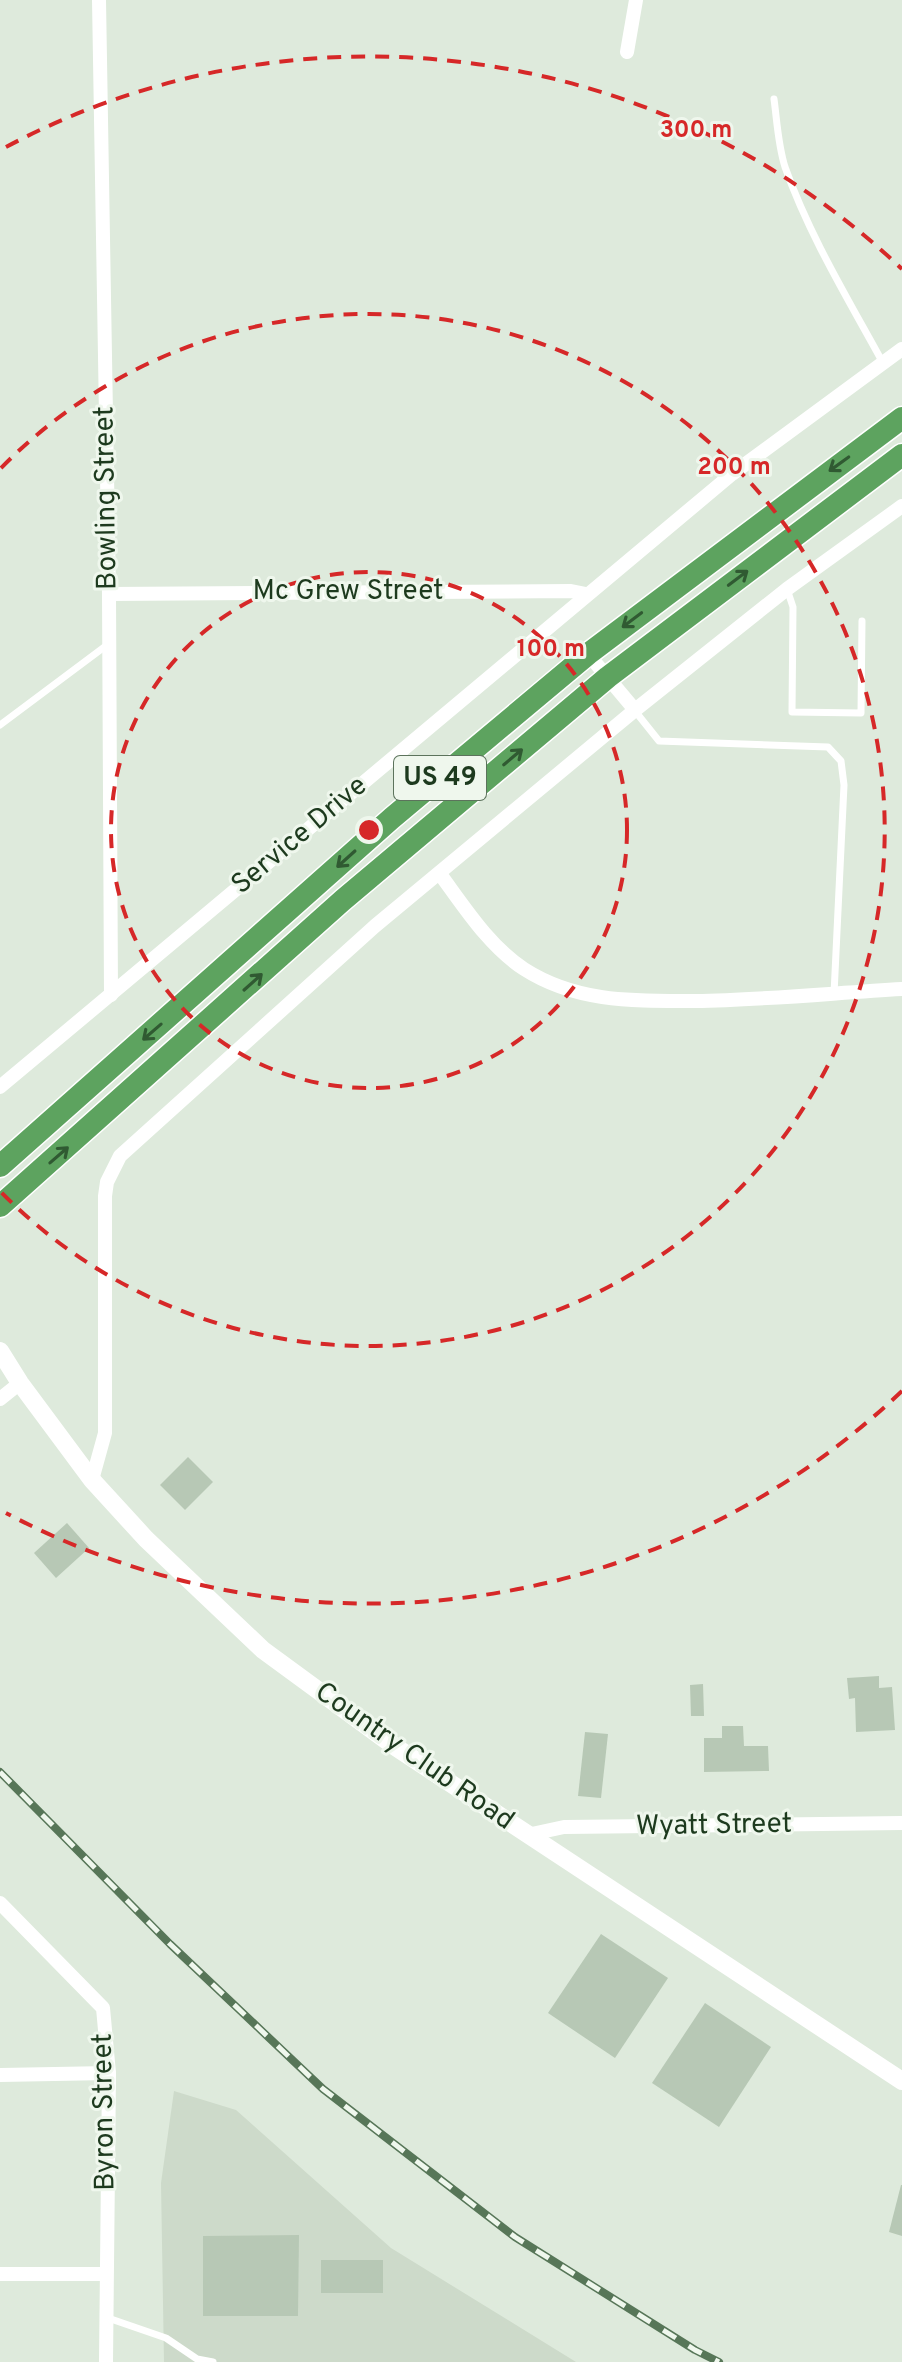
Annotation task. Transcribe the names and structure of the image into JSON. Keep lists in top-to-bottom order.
{
  "streets": {
    "main road": ["US 49"],
    "street": [
      "Bowling Street",
      "Mc Grew Street",
      "Service Drive",
      "Country Club Road",
      "Wyatt Street",
      "Byron Street"
    ]
  },
  "crossings": [
    ["Bowling Street", "Mc Grew Street"],
    ["Bowling Street", "Service Drive"],
    ["Mc Grew Street", "Service Drive"],
    ["Country Club Road", "Wyatt Street"]
  ],
  "rings": ["300 m", "200 m", "100 m"]
}
